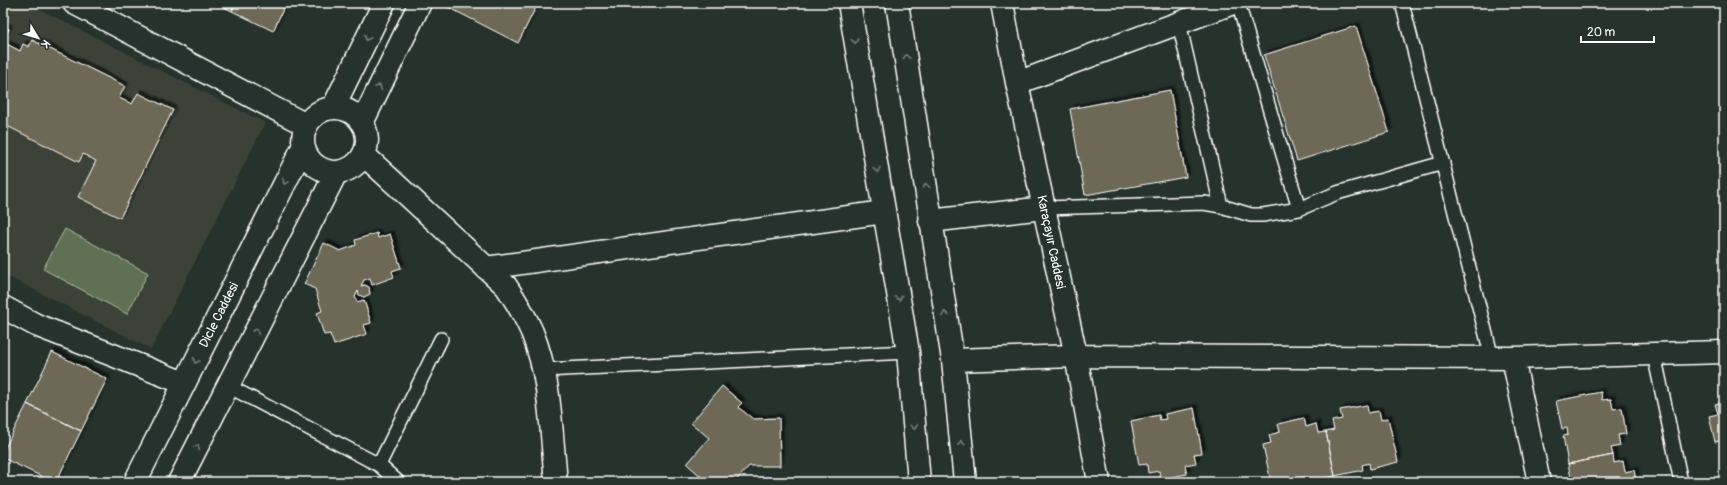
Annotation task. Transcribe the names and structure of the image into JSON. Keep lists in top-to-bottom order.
{
  "streets": {
    "street": ["Karaçayır Caddesi", "Dicle Caddesi"]
  },
  "scale_bar": "20 m",
  "north": "bottom right"
}
